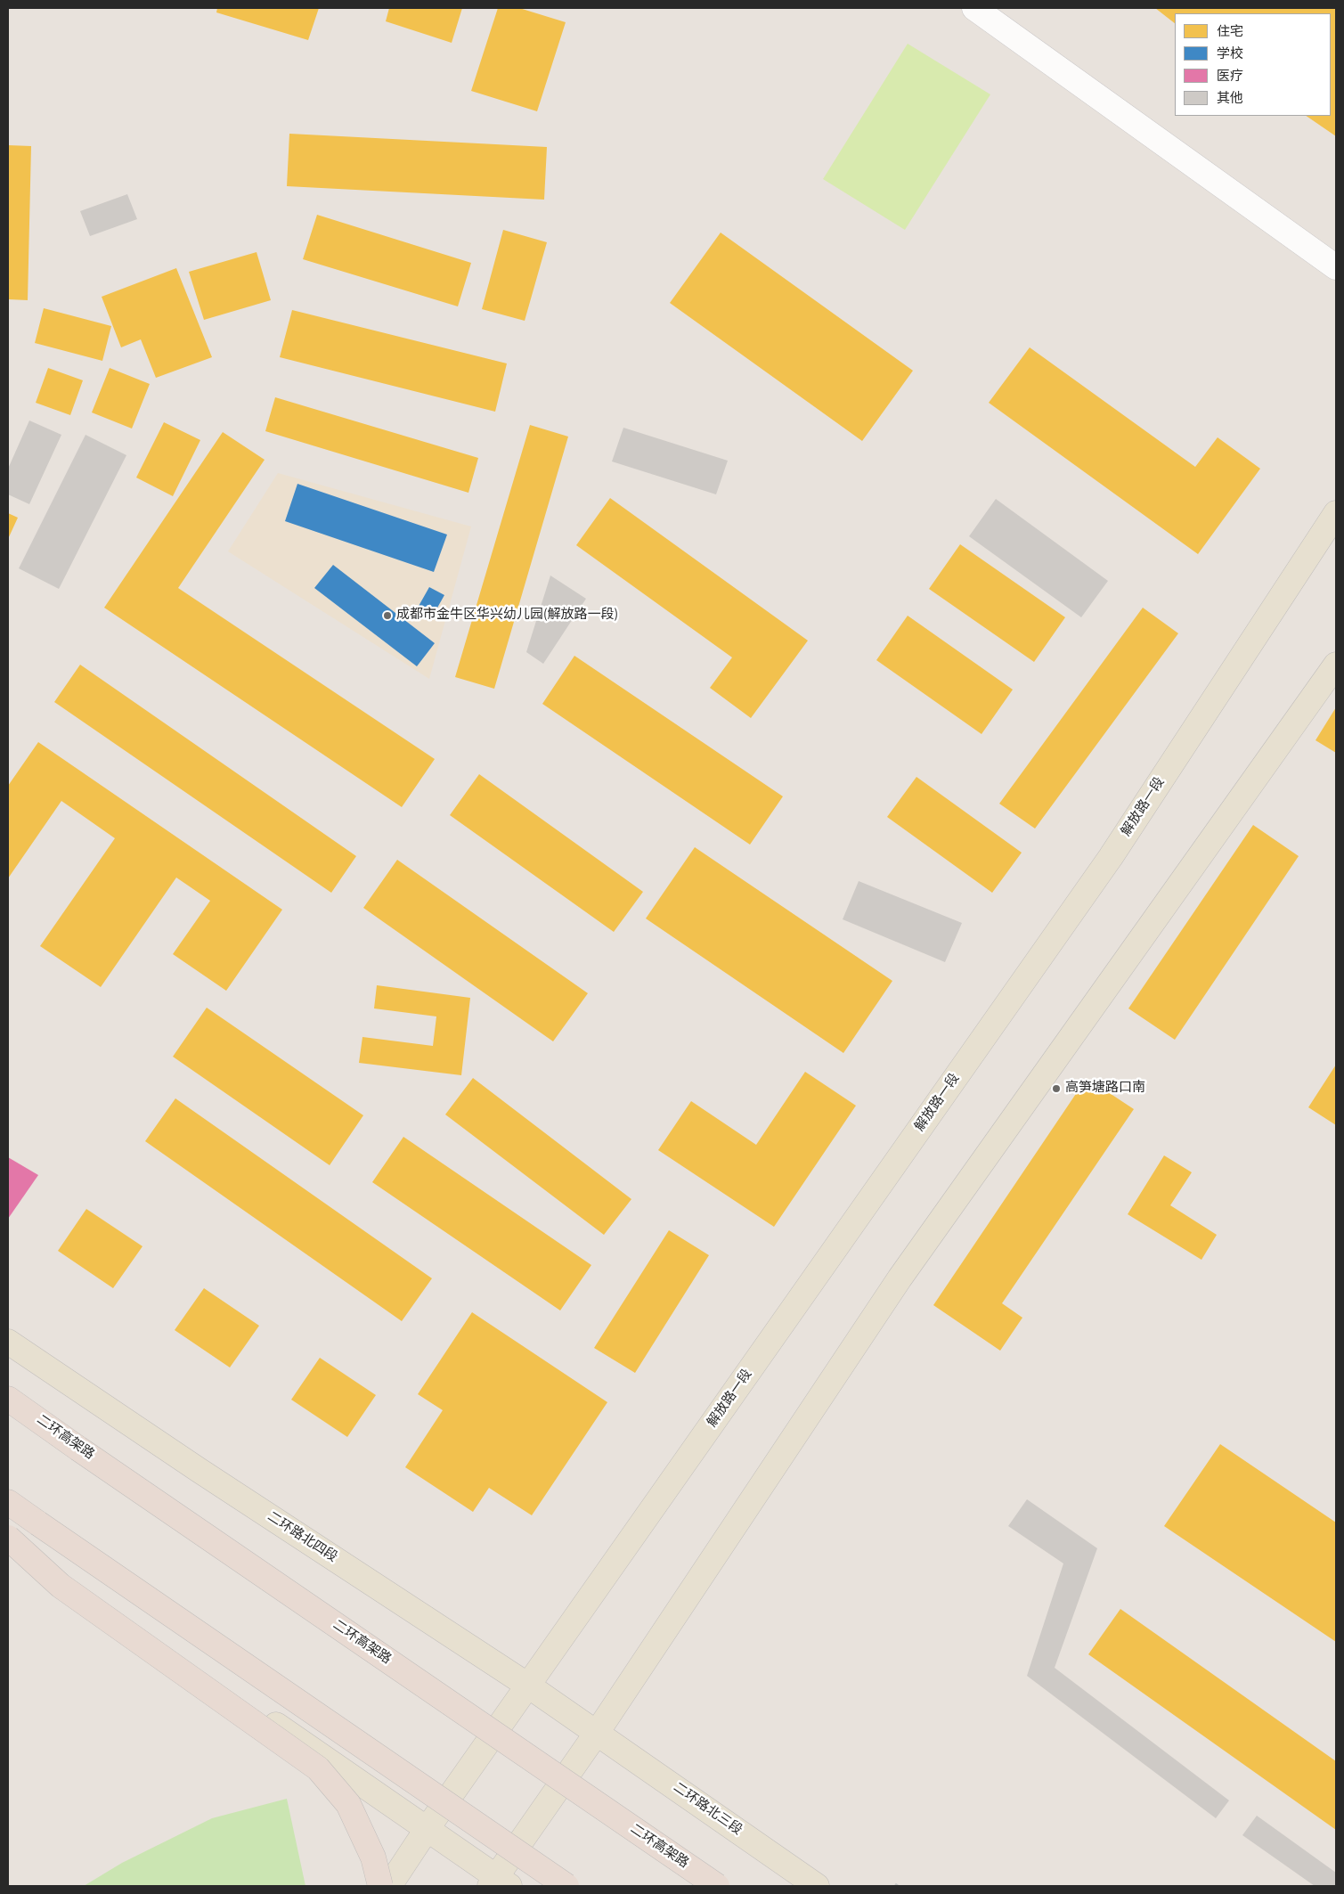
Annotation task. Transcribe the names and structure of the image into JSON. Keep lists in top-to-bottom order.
{
  "streets": {
    "highway": ["二环高架路"],
    "main road": ["解放路一段", "二环路北四段", "二环路北三段"]
  },
  "crossings": [
    ["解放路一段", "二环路北四段"],
    ["二环路北四段", "二环路北三段"]
  ],
  "places": ["成都市金牛区华兴幼儿园(解放路一段)", "高笋塘路口南"],
  "legend": [
    "住宅",
    "学校",
    "医疗",
    "其他"
  ]
}
